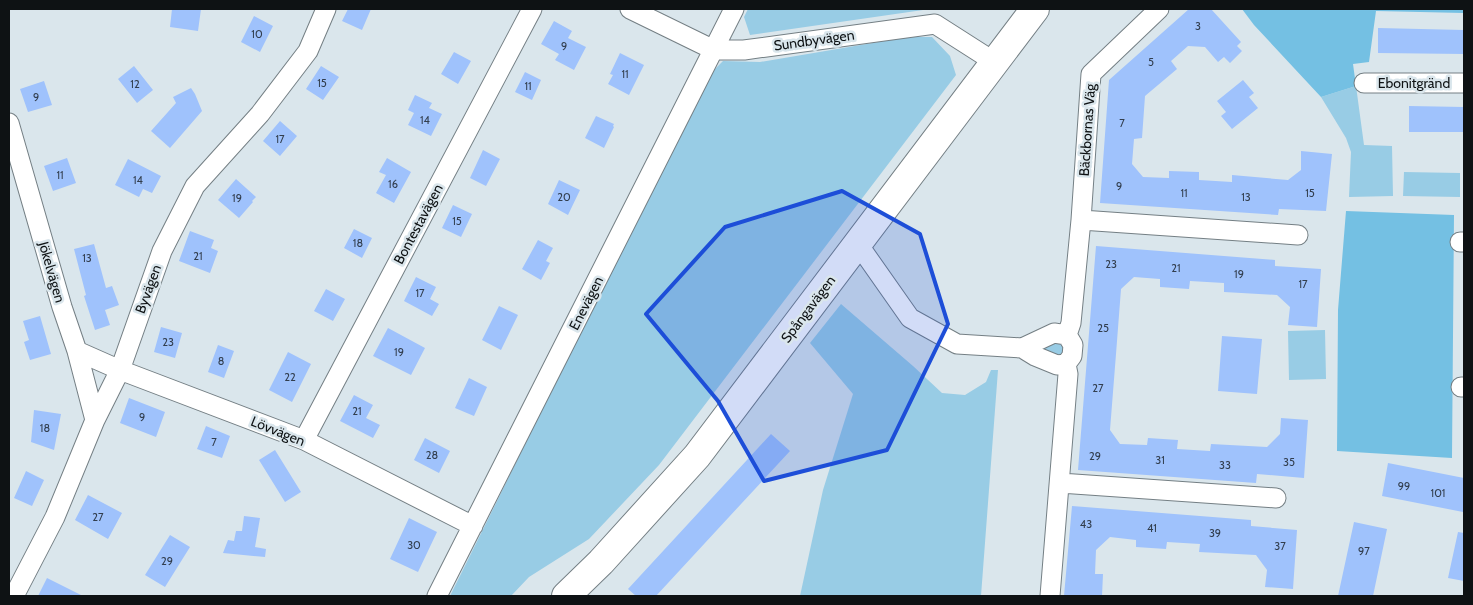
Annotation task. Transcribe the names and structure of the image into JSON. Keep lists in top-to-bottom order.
{
  "streets": {
    "street": [
      "Sundbyvägen",
      "Ebonitgränd",
      "Bäckbornas Väg",
      "Bontestavägen",
      "Jökelvägen",
      "Byvägen",
      "Enevägen",
      "Spångavägen",
      "Lövvägen"
    ]
  },
  "crossings": [
    ["Sundbyvägen", "Enevägen"],
    ["Sundbyvägen", "Spångavägen"],
    ["Bontestavägen", "Lövvägen"],
    ["Jökelvägen", "Byvägen"],
    ["Jökelvägen", "Lövvägen"],
    ["Byvägen", "Lövvägen"],
    ["Enevägen", "Lövvägen"]
  ],
  "house_numbers": [
    "3",
    "10",
    "9",
    "5",
    "11",
    "15",
    "12",
    "11",
    "9",
    "14",
    "7",
    "17",
    "11",
    "14",
    "16",
    "9",
    "11",
    "15",
    "20",
    "13",
    "19",
    "15",
    "18",
    "21",
    "13",
    "23",
    "21",
    "19",
    "17",
    "17",
    "25",
    "23",
    "19",
    "8",
    "22",
    "27",
    "21",
    "9",
    "18",
    "7",
    "28",
    "29",
    "31",
    "35",
    "33",
    "99",
    "101",
    "27",
    "43",
    "41",
    "39",
    "30",
    "37",
    "97",
    "29"
  ]
}
